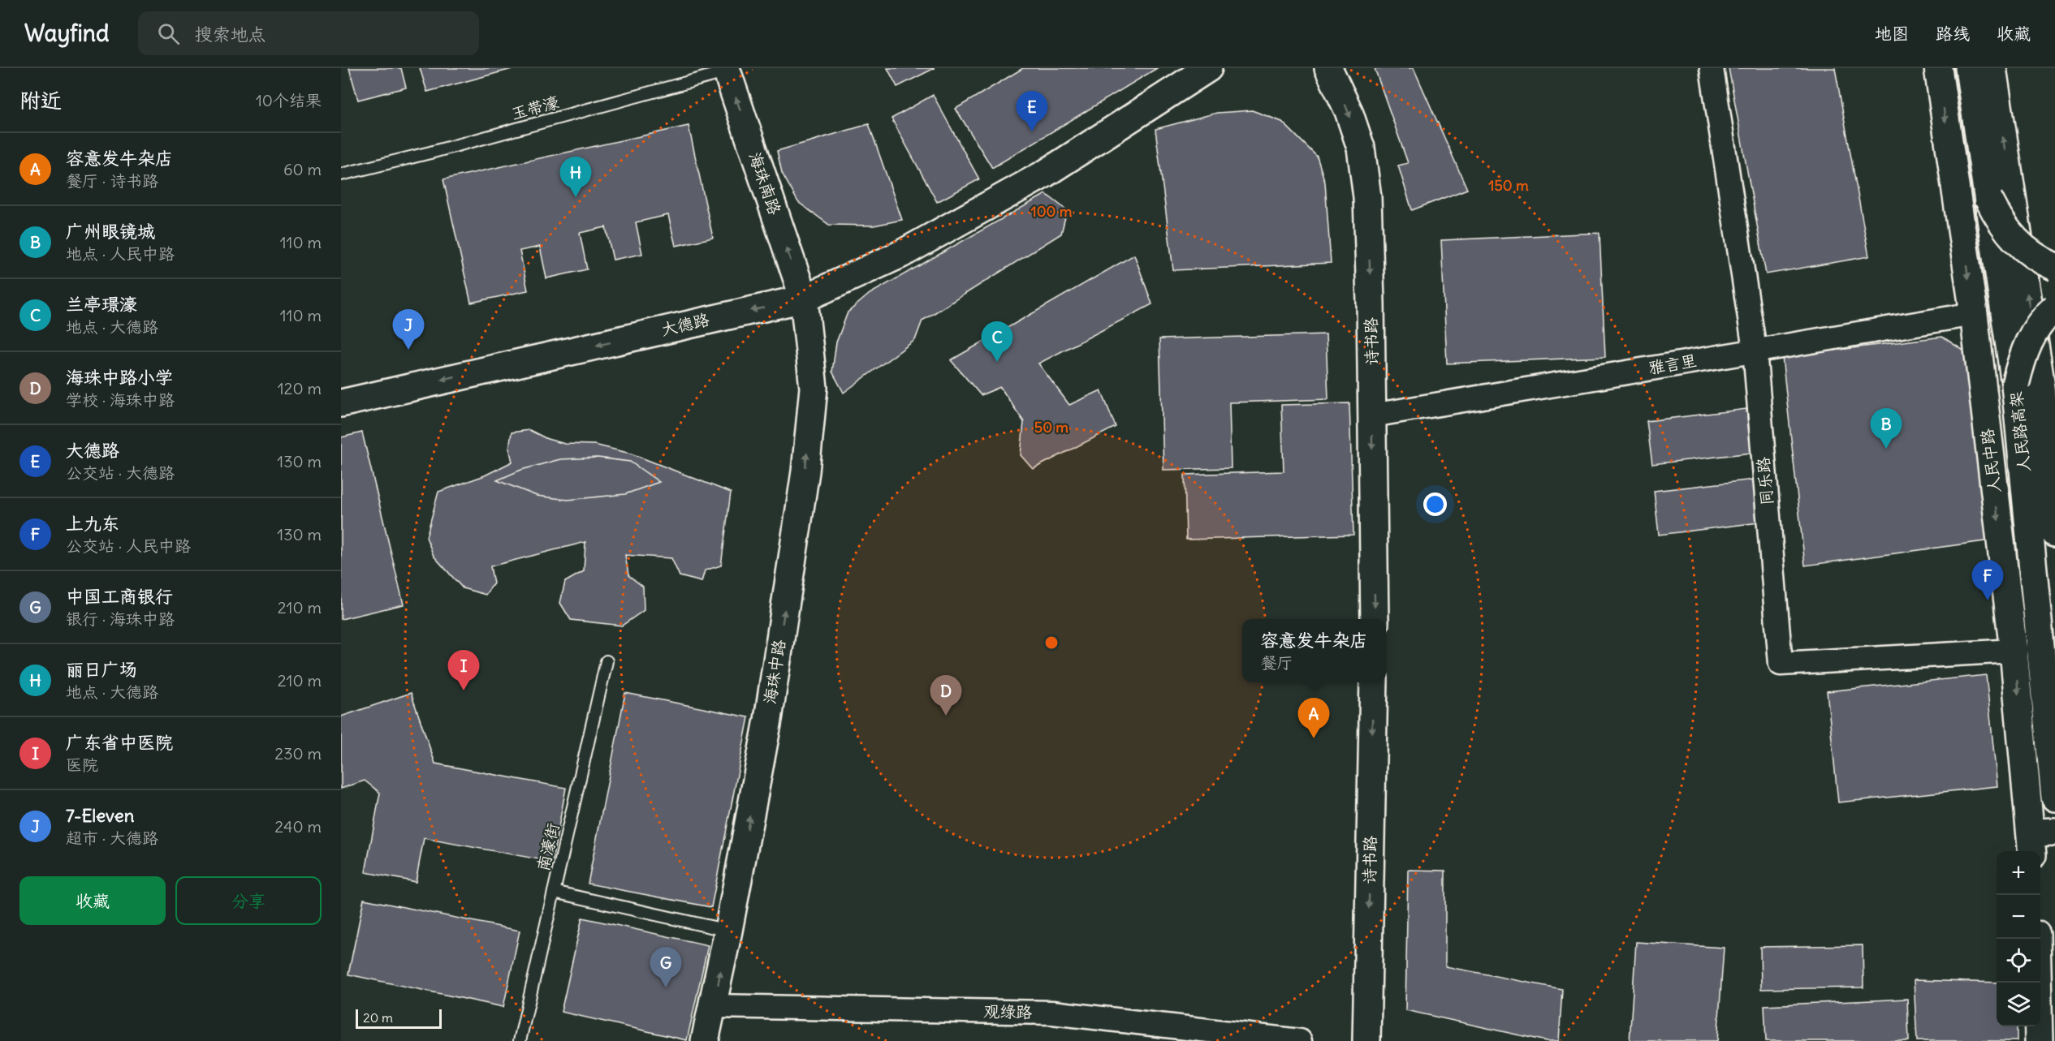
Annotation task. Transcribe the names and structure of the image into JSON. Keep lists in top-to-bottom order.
{
  "streets": {
    "main road": [
      "海珠南路",
      "大德路",
      "诗书路",
      "人民路高架",
      "人民中路",
      "海珠中路"
    ],
    "street": ["雅言里", "同乐路", "观绿路"],
    "lane": ["玉带濠", "南濠街"]
  },
  "crossings": [
    ["玉带濠", "海珠南路"],
    ["海珠南路", "大德路"],
    ["海珠南路", "海珠中路"],
    ["大德路", "海珠中路"],
    ["诗书路", "雅言里"],
    ["雅言里", "人民中路"],
    ["雅言里", "同乐路"],
    ["人民中路", "同乐路"],
    ["海珠中路", "观绿路"]
  ],
  "one_way": [
    "海珠南路",
    "大德路",
    "诗书路",
    "海珠中路"
  ],
  "scale_bar": "20 m",
  "page": {
    "header": "Wayfind",
    "search": "搜索地点",
    "nav": ["地图", "路线", "收藏"],
    "heading": ["附近", "10个结果"],
    "pins": [
      "E",
      "H",
      "J",
      "C",
      "B",
      "F",
      "I",
      "D",
      "A",
      "G"
    ],
    "list": [
      {
        "mark": "A",
        "name": "容意发牛杂店",
        "note": "餐厅 · 诗书路",
        "value": "60 m"
      },
      {
        "mark": "B",
        "name": "广州眼镜城",
        "note": "地点 · 人民中路",
        "value": "110 m"
      },
      {
        "mark": "C",
        "name": "兰亭璟濠",
        "note": "地点 · 大德路",
        "value": "110 m"
      },
      {
        "mark": "D",
        "name": "海珠中路小学",
        "note": "学校 · 海珠中路",
        "value": "120 m"
      },
      {
        "mark": "E",
        "name": "大德路",
        "note": "公交站 · 大德路",
        "value": "130 m"
      },
      {
        "mark": "F",
        "name": "上九东",
        "note": "公交站 · 人民中路",
        "value": "130 m"
      },
      {
        "mark": "G",
        "name": "中国工商银行",
        "note": "银行 · 海珠中路",
        "value": "210 m"
      },
      {
        "mark": "H",
        "name": "丽日广场",
        "note": "地点 · 大德路",
        "value": "210 m"
      },
      {
        "mark": "I",
        "name": "广东省中医院",
        "note": "医院",
        "value": "230 m"
      },
      {
        "mark": "J",
        "name": "7-Eleven",
        "note": "超市 · 大德路",
        "value": "240 m"
      }
    ],
    "popup": ["容意发牛杂店", "餐厅"],
    "map_buttons": ["+", "−"],
    "buttons": ["收藏", "分享"],
    "scale": "20 m"
  },
  "rings": ["150 m", "100 m", "50 m"]
}
